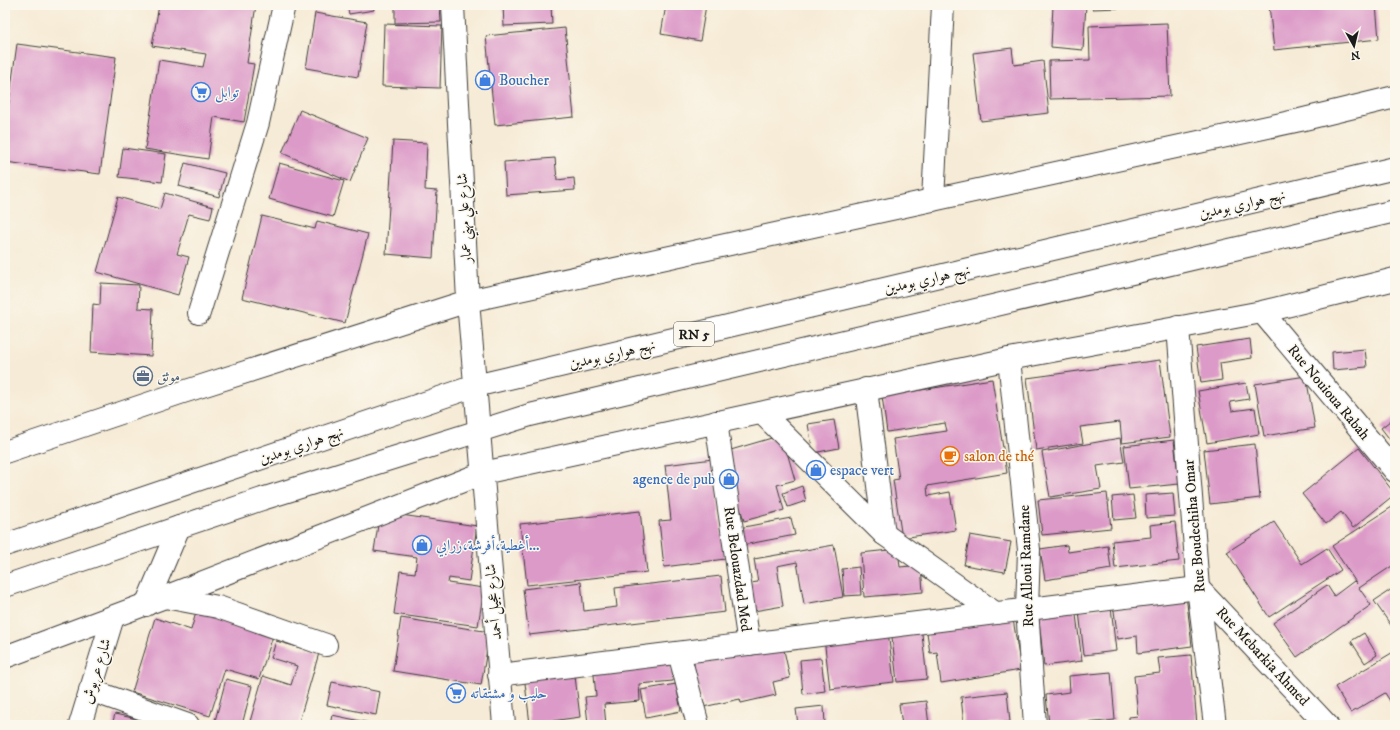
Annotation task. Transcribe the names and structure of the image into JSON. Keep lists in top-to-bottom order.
{
  "streets": {
    "street": [
      "نهج هواري بومدين",
      "شارع علي مهني عمار",
      "RN 5",
      "Rue Nouioua Rabah",
      "Rue Boudechiha Omar",
      "Rue Alloui Ramdane",
      "Rue Belouazdad Med",
      "شارع عجيل أحمد",
      "Rue Mebarkia Ahmed",
      "شارع عربوش"
    ]
  },
  "crossings": [
    ["نهج هواري بومدين", "شارع علي مهني عمار"],
    ["شارع علي مهني عمار", "شارع عجيل أحمد"],
    ["Rue Boudechiha Omar", "Rue Mebarkia Ahmed"]
  ],
  "places": {
    "shop": [
      "Boucher",
      "espace vert",
      "agence de pub",
      "أغطية،أفرشة،زرابي..."
    ],
    "supermarket": ["توابل", "حليب و مشتقاته"],
    "office": ["موثق"],
    "cafe": ["salon de thé"]
  },
  "north": "bottom"
}
